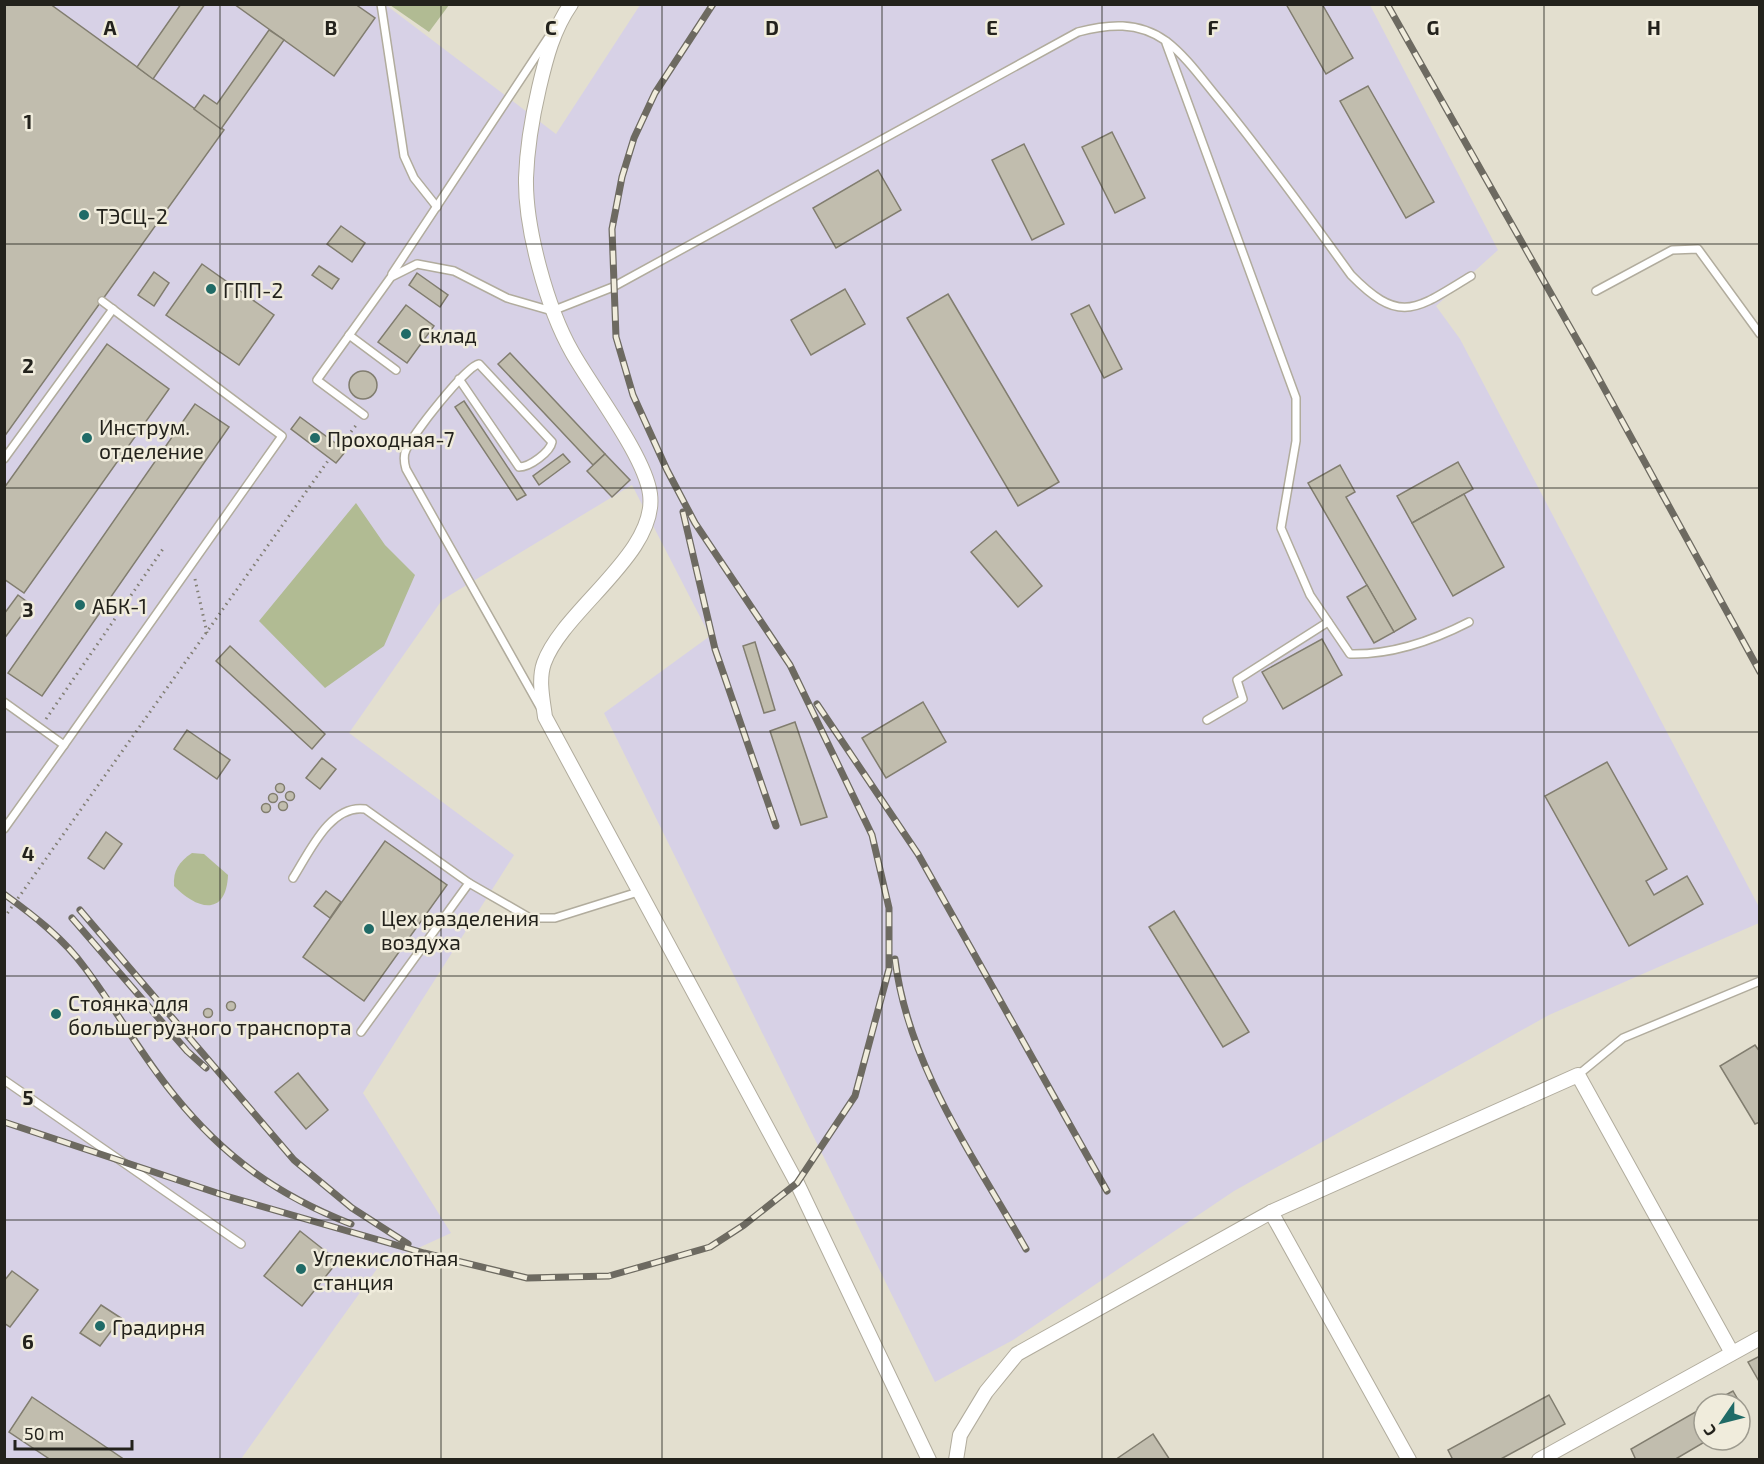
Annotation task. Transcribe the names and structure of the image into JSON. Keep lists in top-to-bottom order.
{
  "places": [
    "ТЭСЦ-2",
    "ГПП-2",
    "Склад",
    "Инструм. отделение",
    "Проходная-7",
    "АБК-1",
    "Цех разделения воздуха",
    "Стоянка для большегрузного транспорта",
    "Углекислотная станция",
    "Градирня"
  ],
  "scale_bar": "50 m",
  "north": "bottom left",
  "grid": {
    "columns": [
      "A",
      "B",
      "C",
      "D",
      "E",
      "F",
      "G",
      "H"
    ],
    "rows": [
      "1",
      "2",
      "3",
      "4",
      "5",
      "6"
    ]
  }
}
